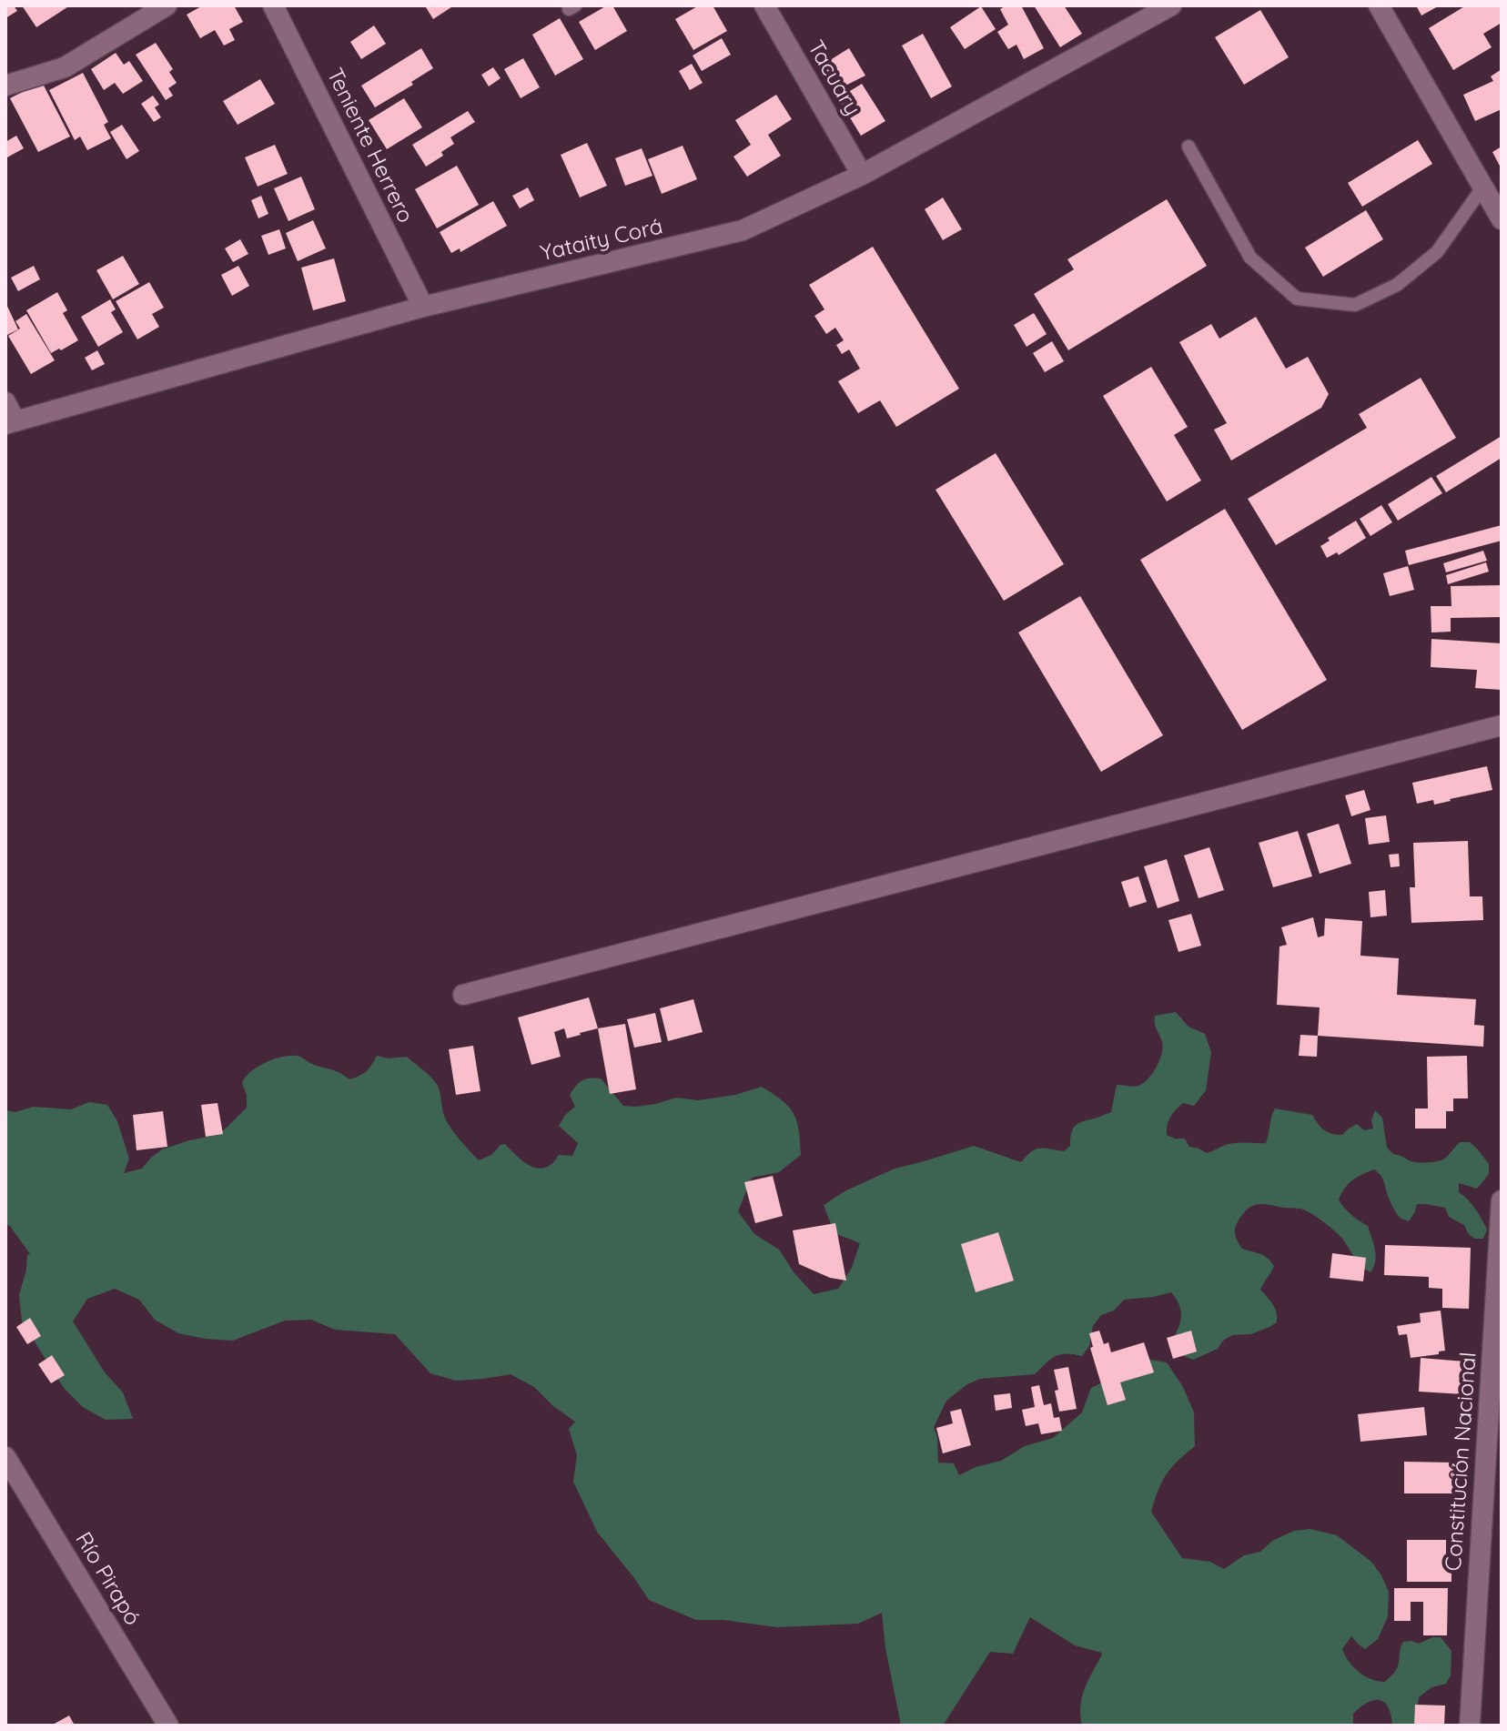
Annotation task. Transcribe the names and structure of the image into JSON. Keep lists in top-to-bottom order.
{
  "streets": {
    "street": [
      "Tacuary",
      "Teniente Herrero",
      "Yataity Corá",
      "Constitución Nacional",
      "Río Pirapó"
    ]
  },
  "crossings": [
    ["Tacuary", "Yataity Corá"],
    ["Teniente Herrero", "Yataity Corá"]
  ]
}
